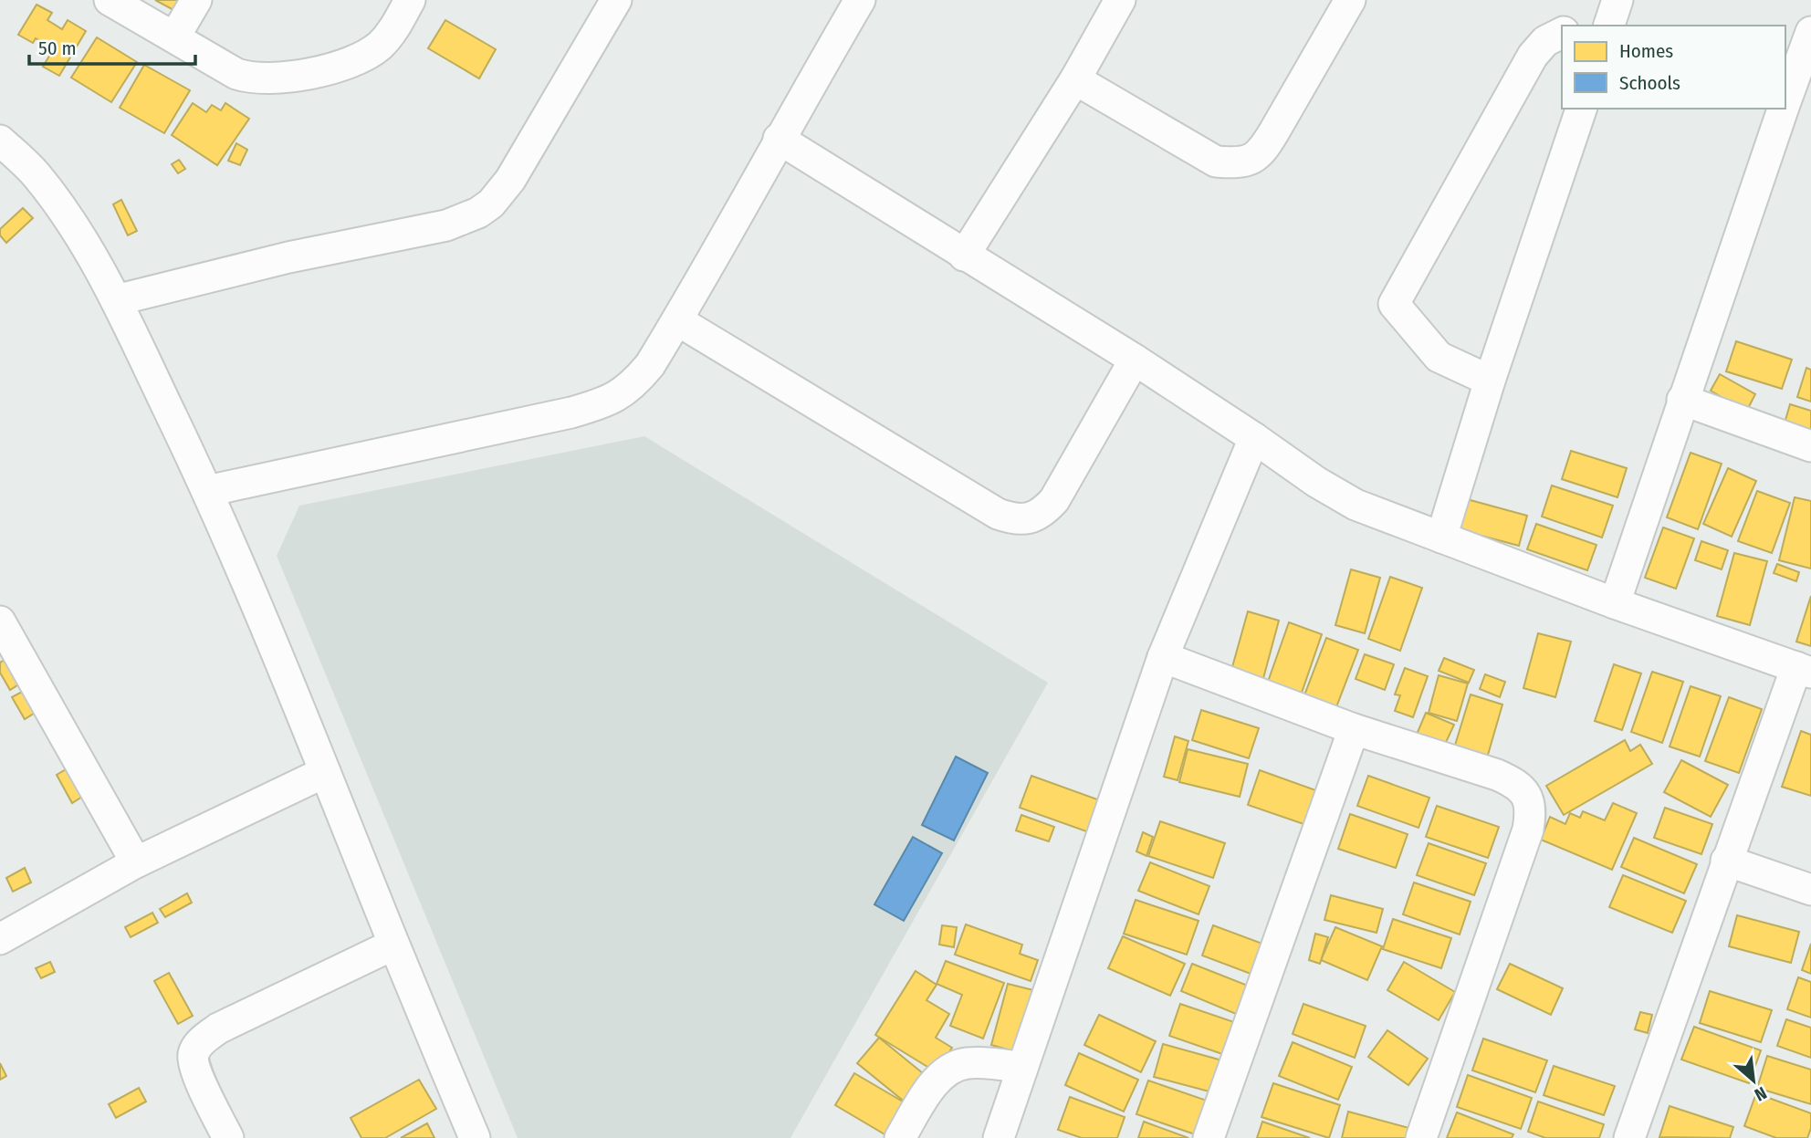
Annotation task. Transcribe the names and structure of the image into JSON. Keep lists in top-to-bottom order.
{
  "legend": ["Homes", "Schools"],
  "scale_bar": "50 m",
  "north": "bottom right"
}
